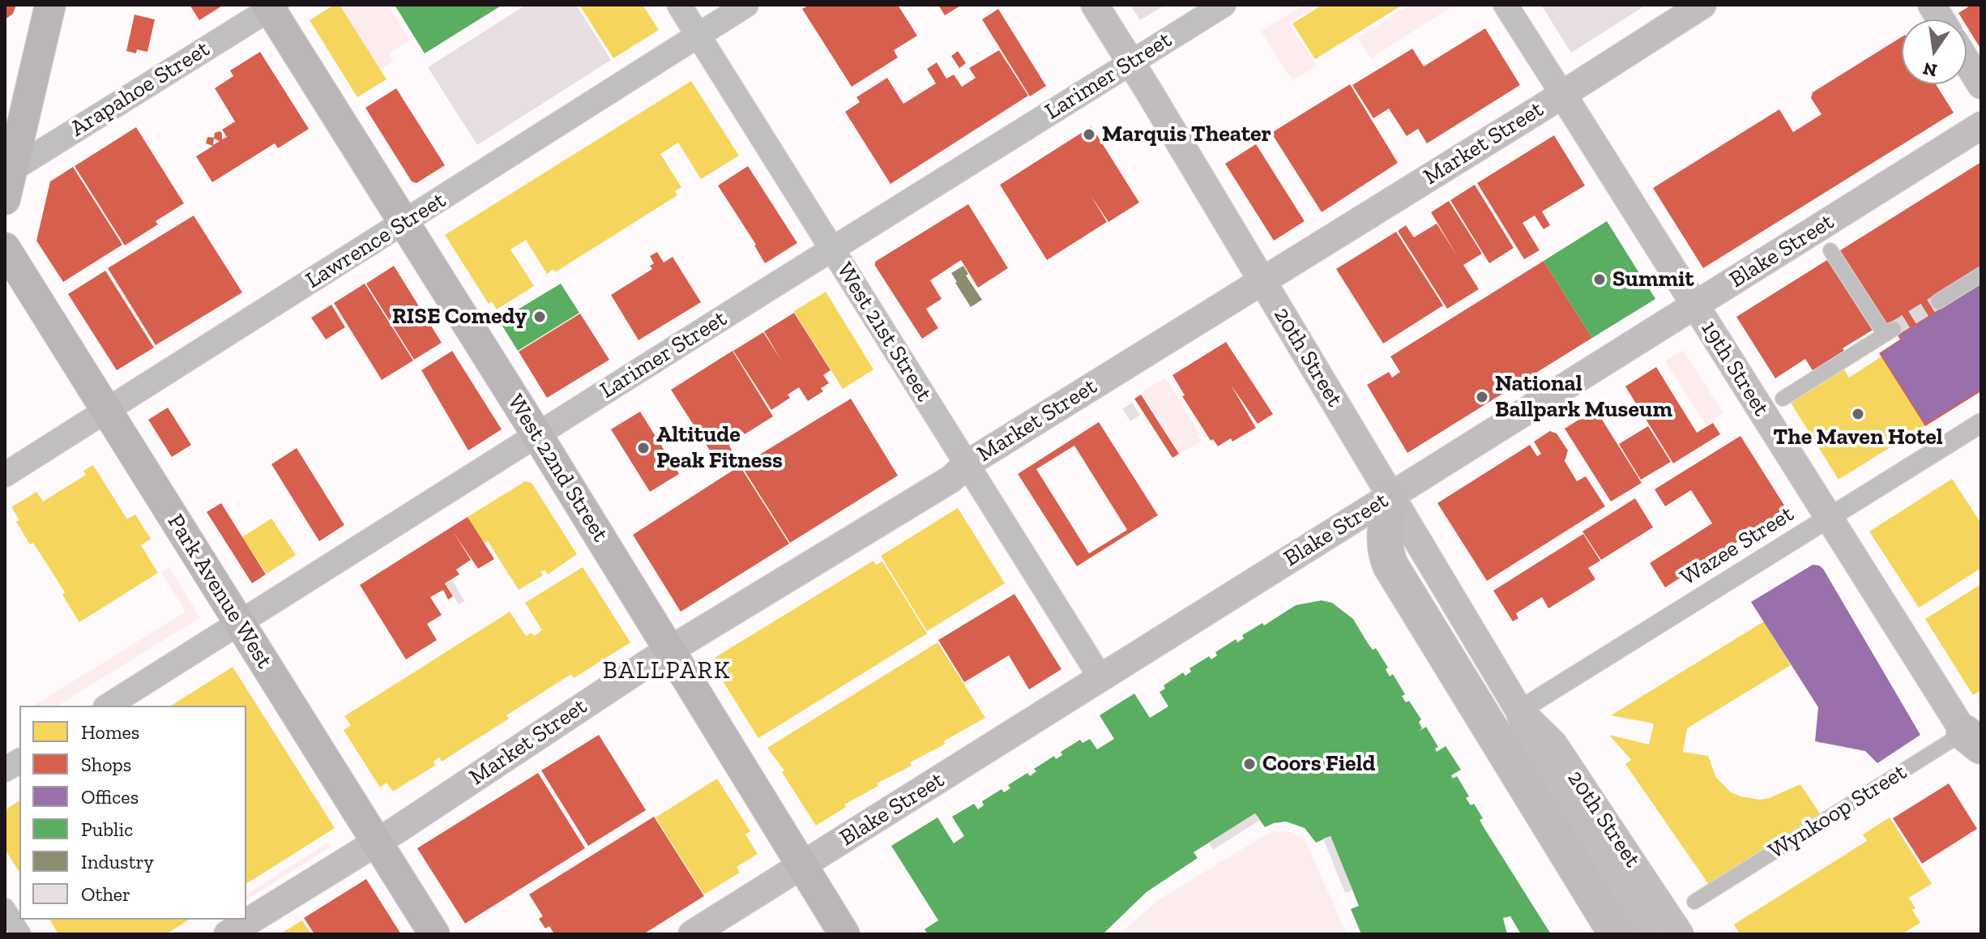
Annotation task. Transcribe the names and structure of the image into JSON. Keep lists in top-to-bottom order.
{
  "streets": {
    "main road": [
      "Market Street",
      "Blake Street",
      "20th Street",
      "19th Street",
      "West 22nd Street",
      "Park Avenue West"
    ],
    "street": [
      "Larimer Street",
      "Arapahoe Street",
      "Lawrence Street",
      "West 21st Street",
      "Wazee Street",
      "Wynkoop Street"
    ]
  },
  "crossings": [
    ["Larimer Street", "West 21st Street"],
    ["Larimer Street", "20th Street"],
    ["Larimer Street", "West 22nd Street"],
    ["Larimer Street", "Park Avenue West"],
    ["Arapahoe Street", "West 22nd Street"],
    ["Market Street", "West 21st Street"],
    ["Market Street", "20th Street"],
    ["Market Street", "19th Street"],
    ["Market Street", "West 22nd Street"],
    ["Market Street", "Park Avenue West"],
    ["Lawrence Street", "West 21st Street"],
    ["Lawrence Street", "West 22nd Street"],
    ["Lawrence Street", "Park Avenue West"],
    ["Blake Street", "West 21st Street"],
    ["Blake Street", "20th Street"],
    ["Blake Street", "19th Street"],
    ["Blake Street", "West 22nd Street"],
    ["20th Street", "Wazee Street"],
    ["19th Street", "Wazee Street"],
    ["19th Street", "Wynkoop Street"]
  ],
  "districts": ["BALLPARK"],
  "places": [
    "Marquis Theater",
    "Summit",
    "RISE Comedy",
    "National Ballpark Museum",
    "The Maven Hotel",
    "Altitude Peak Fitness",
    "Coors Field"
  ],
  "legend": [
    "Homes",
    "Shops",
    "Offices",
    "Public",
    "Industry",
    "Other"
  ],
  "north": "bottom"
}
